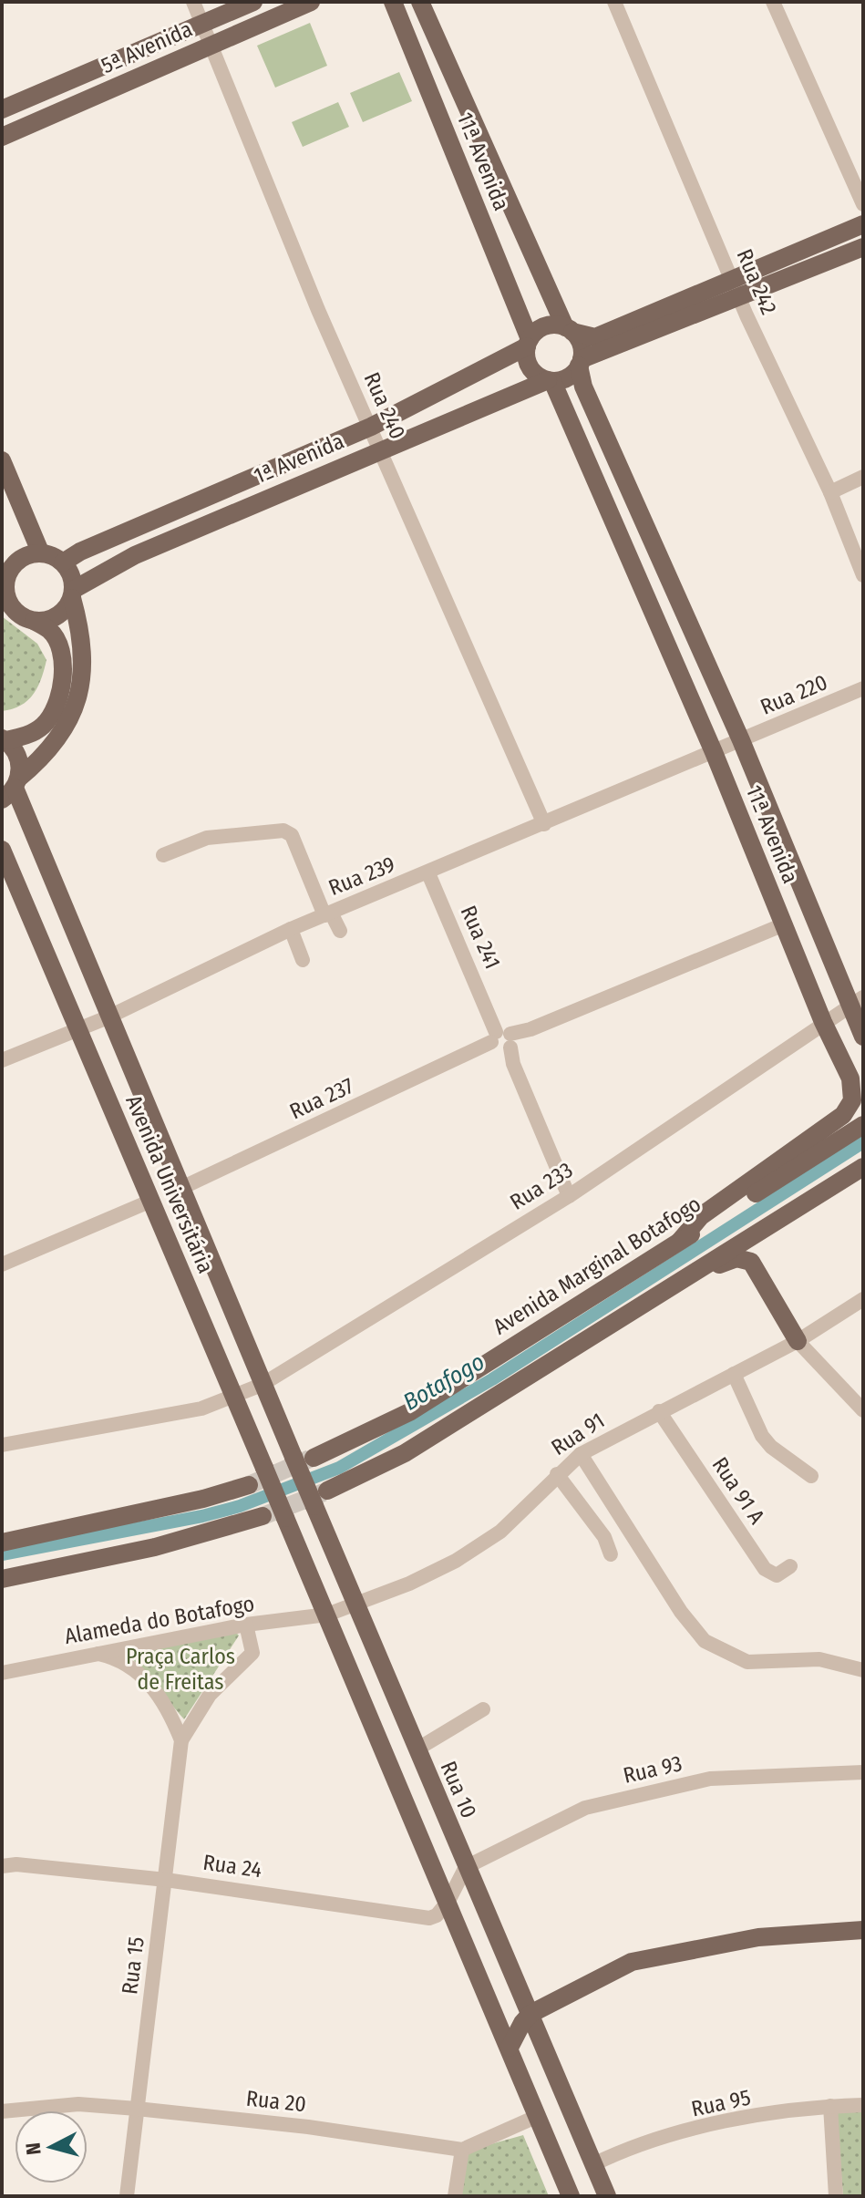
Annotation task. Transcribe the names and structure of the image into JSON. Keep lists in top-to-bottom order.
{
  "streets": {
    "main road": [
      "5ª Avenida",
      "11ª Avenida",
      "1ª Avenida",
      "Avenida Universitária",
      "Avenida Marginal Botafogo",
      "Rua 10"
    ],
    "street": [
      "Rua 242",
      "Rua 240",
      "Rua 220",
      "Rua 239",
      "Rua 241",
      "Rua 237",
      "Rua 233",
      "Rua 91",
      "Rua 91 A",
      "Alameda do Botafogo",
      "Rua 93",
      "Rua 24",
      "Rua 15",
      "Rua 20",
      "Rua 95"
    ]
  },
  "crossings": [
    ["5ª Avenida", "Rua 240"],
    ["11ª Avenida", "1ª Avenida"],
    ["11ª Avenida", "Rua 220"],
    ["11ª Avenida", "Rua 239"],
    ["11ª Avenida", "Rua 237"],
    ["11ª Avenida", "Rua 233"],
    ["11ª Avenida", "Avenida Marginal Botafogo"],
    ["Rua 240", "1ª Avenida"],
    ["Rua 240", "Rua 239"],
    ["Rua 220", "Rua 239"],
    ["Rua 239", "Rua 241"],
    ["Rua 239", "Avenida Universitária"],
    ["Rua 241", "Rua 237"],
    ["Rua 241", "Rua 233"],
    ["Rua 237", "Avenida Universitária"],
    ["Avenida Universitária", "Rua 233"],
    ["Avenida Universitária", "Rua 91"],
    ["Avenida Universitária", "Alameda do Botafogo"],
    ["Avenida Universitária", "Rua 10"],
    ["Rua 233", "Rua 10"],
    ["Rua 91", "Rua 91 A"],
    ["Rua 91", "Alameda do Botafogo"],
    ["Rua 91", "Rua 10"],
    ["Alameda do Botafogo", "Rua 15"],
    ["Rua 93", "Rua 10"],
    ["Rua 10", "Rua 95"],
    ["Rua 24", "Rua 15"],
    ["Rua 15", "Rua 20"]
  ],
  "water": ["Botafogo"],
  "parks": ["Praça Carlos de Freitas"],
  "north": "left"
}
